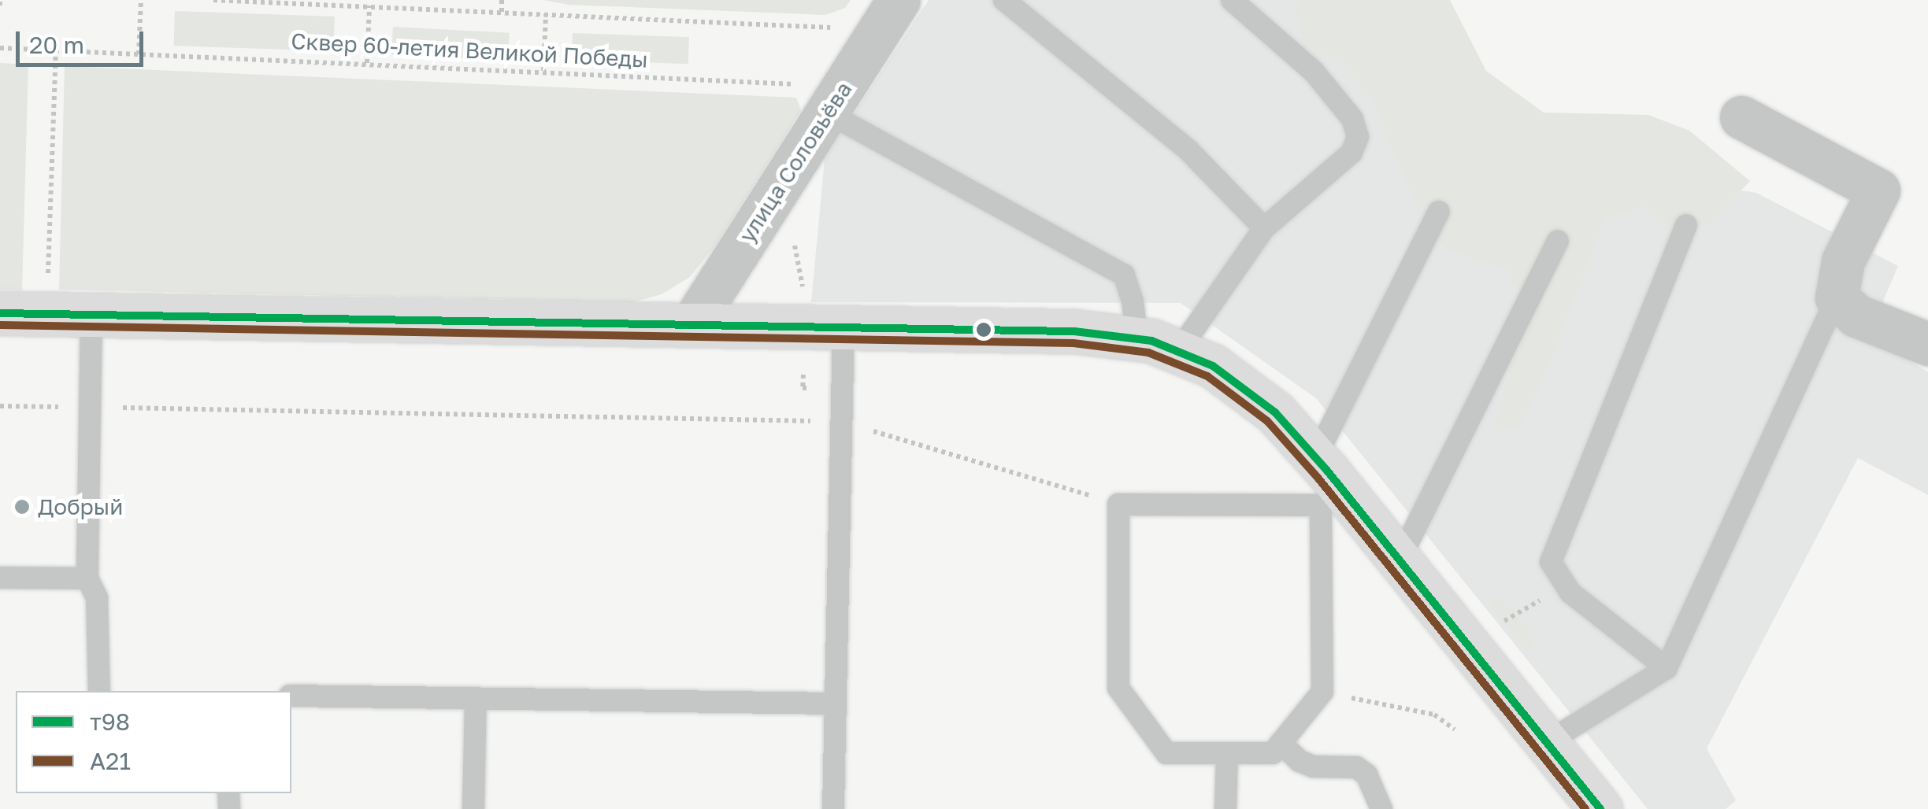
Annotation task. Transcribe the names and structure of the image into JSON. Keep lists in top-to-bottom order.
{
  "streets": {
    "street": ["улица Соловьёва"],
    "path": ["Сквер 60-летия Великой Победы"]
  },
  "crossings": [
    ["Сквер 60-летия Великой Победы", "улица Соловьёва"]
  ],
  "places": ["Добрый"],
  "lines": ["transit line т98", "transit line А21"],
  "legend": ["т98", "А21"],
  "scale_bar": "20 m"
}
